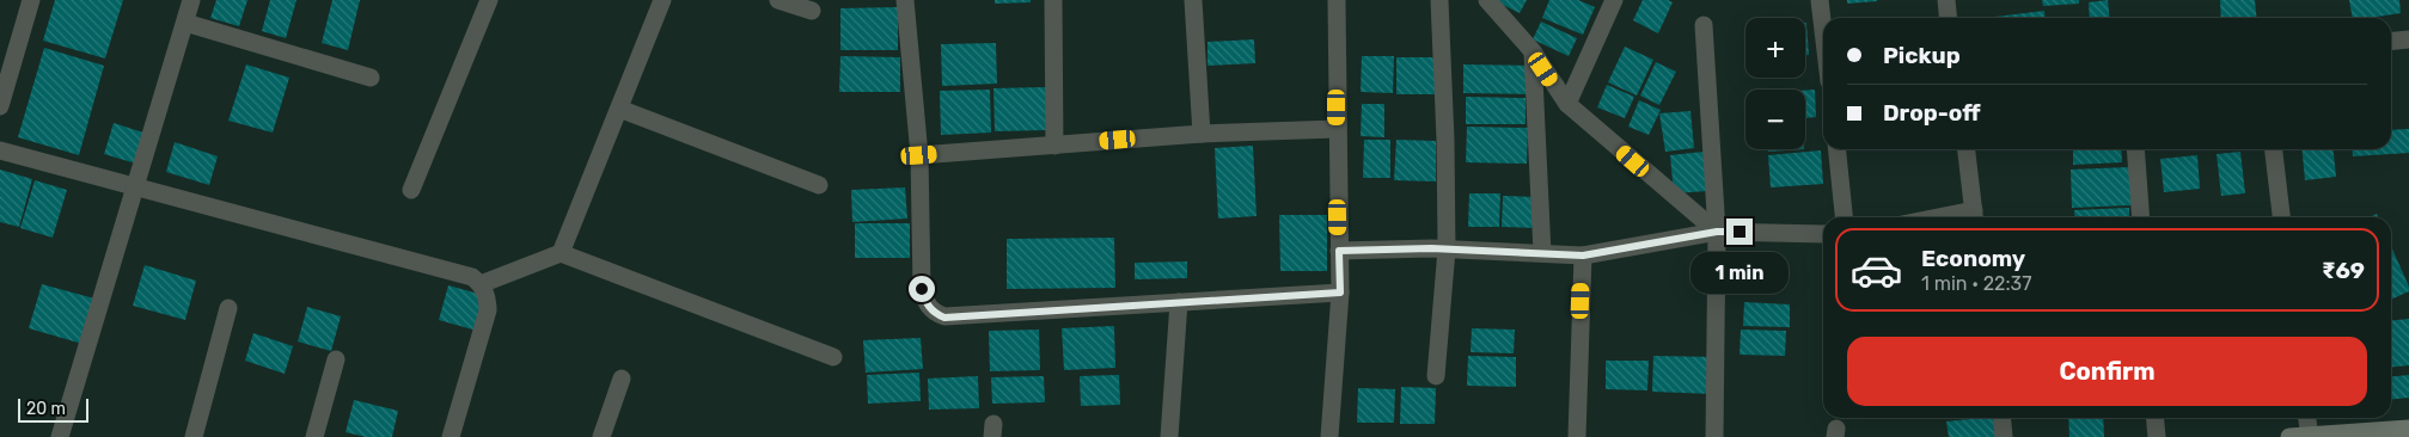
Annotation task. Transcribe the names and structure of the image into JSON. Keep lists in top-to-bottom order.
{
  "scale_bar": "20 m",
  "page": {
    "map_buttons": ["+", "−"],
    "banner": ["Pickup", "Drop-off"],
    "list": [
      {
        "name": "Economy",
        "note": "1 min · 22:37",
        "value": "₹69"
      }
    ],
    "bubble": "1 min",
    "buttons": "Confirm",
    "scale": "20 m"
  }
}
